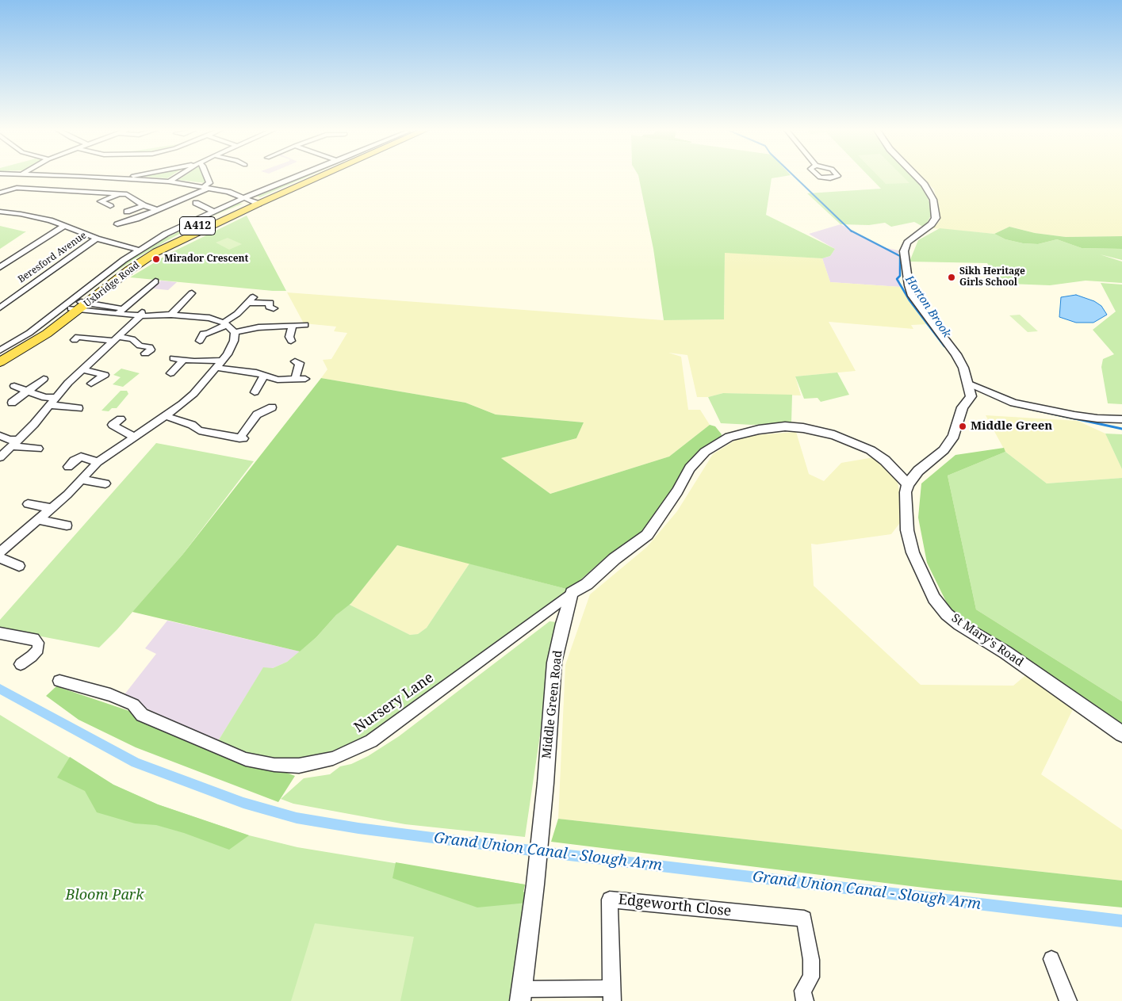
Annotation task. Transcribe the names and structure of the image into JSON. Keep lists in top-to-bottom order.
{
  "streets": {
    "main road": ["A412", "Uxbridge Road"],
    "street": [
      "Beresford Avenue",
      "St Mary's Road",
      "Nursery Lane",
      "Middle Green Road",
      "Edgeworth Close"
    ]
  },
  "crossings": [
    ["Nursery Lane", "Middle Green Road"]
  ],
  "water": ["Horton Brook", "Grand Union Canal - Slough Arm"],
  "parks": ["Bloom Park"],
  "places": ["Mirador Crescent", "Sikh Heritage Girls School", "Middle Green"]
}
